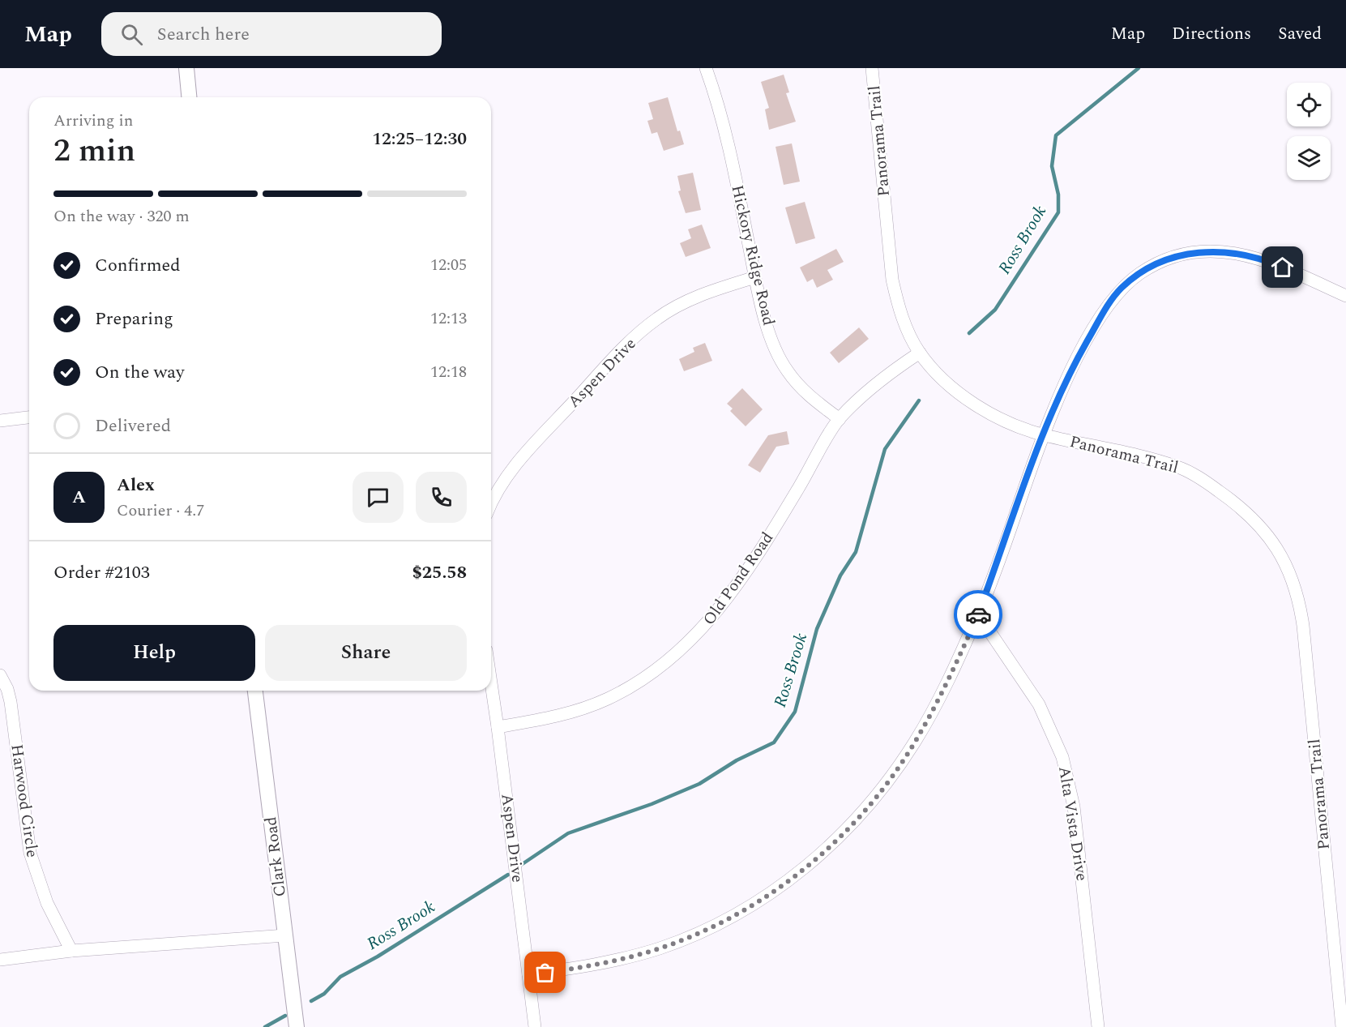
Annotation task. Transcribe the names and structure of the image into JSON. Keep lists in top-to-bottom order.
{
  "streets": {
    "street": [
      "Panorama Trail",
      "Hickory Ridge Road",
      "Aspen Drive",
      "Old Pond Road",
      "Harwood Circle",
      "Alta Vista Drive",
      "Clark Road"
    ]
  },
  "crossings": [
    ["Panorama Trail", "Old Pond Road"],
    ["Hickory Ridge Road", "Aspen Drive"],
    ["Hickory Ridge Road", "Old Pond Road"],
    ["Aspen Drive", "Old Pond Road"]
  ],
  "water": ["Ross Brook"],
  "page": {
    "header": "Map",
    "search": "Search here",
    "nav": ["Map", "Directions", "Saved"],
    "heading": ["2 min", "Arriving in", "12:25–12:30"],
    "panel": [
      "Alex",
      "Courier · 4.7",
      "Order #2103",
      "$25.58"
    ],
    "bar": "On the way · 320 m",
    "list": [
      ["Confirmed", "12:05"],
      ["Preparing", "12:13"],
      ["On the way", "12:18"],
      "Delivered"
    ],
    "round": "A",
    "buttons": ["Help", "Share"]
  }
}
